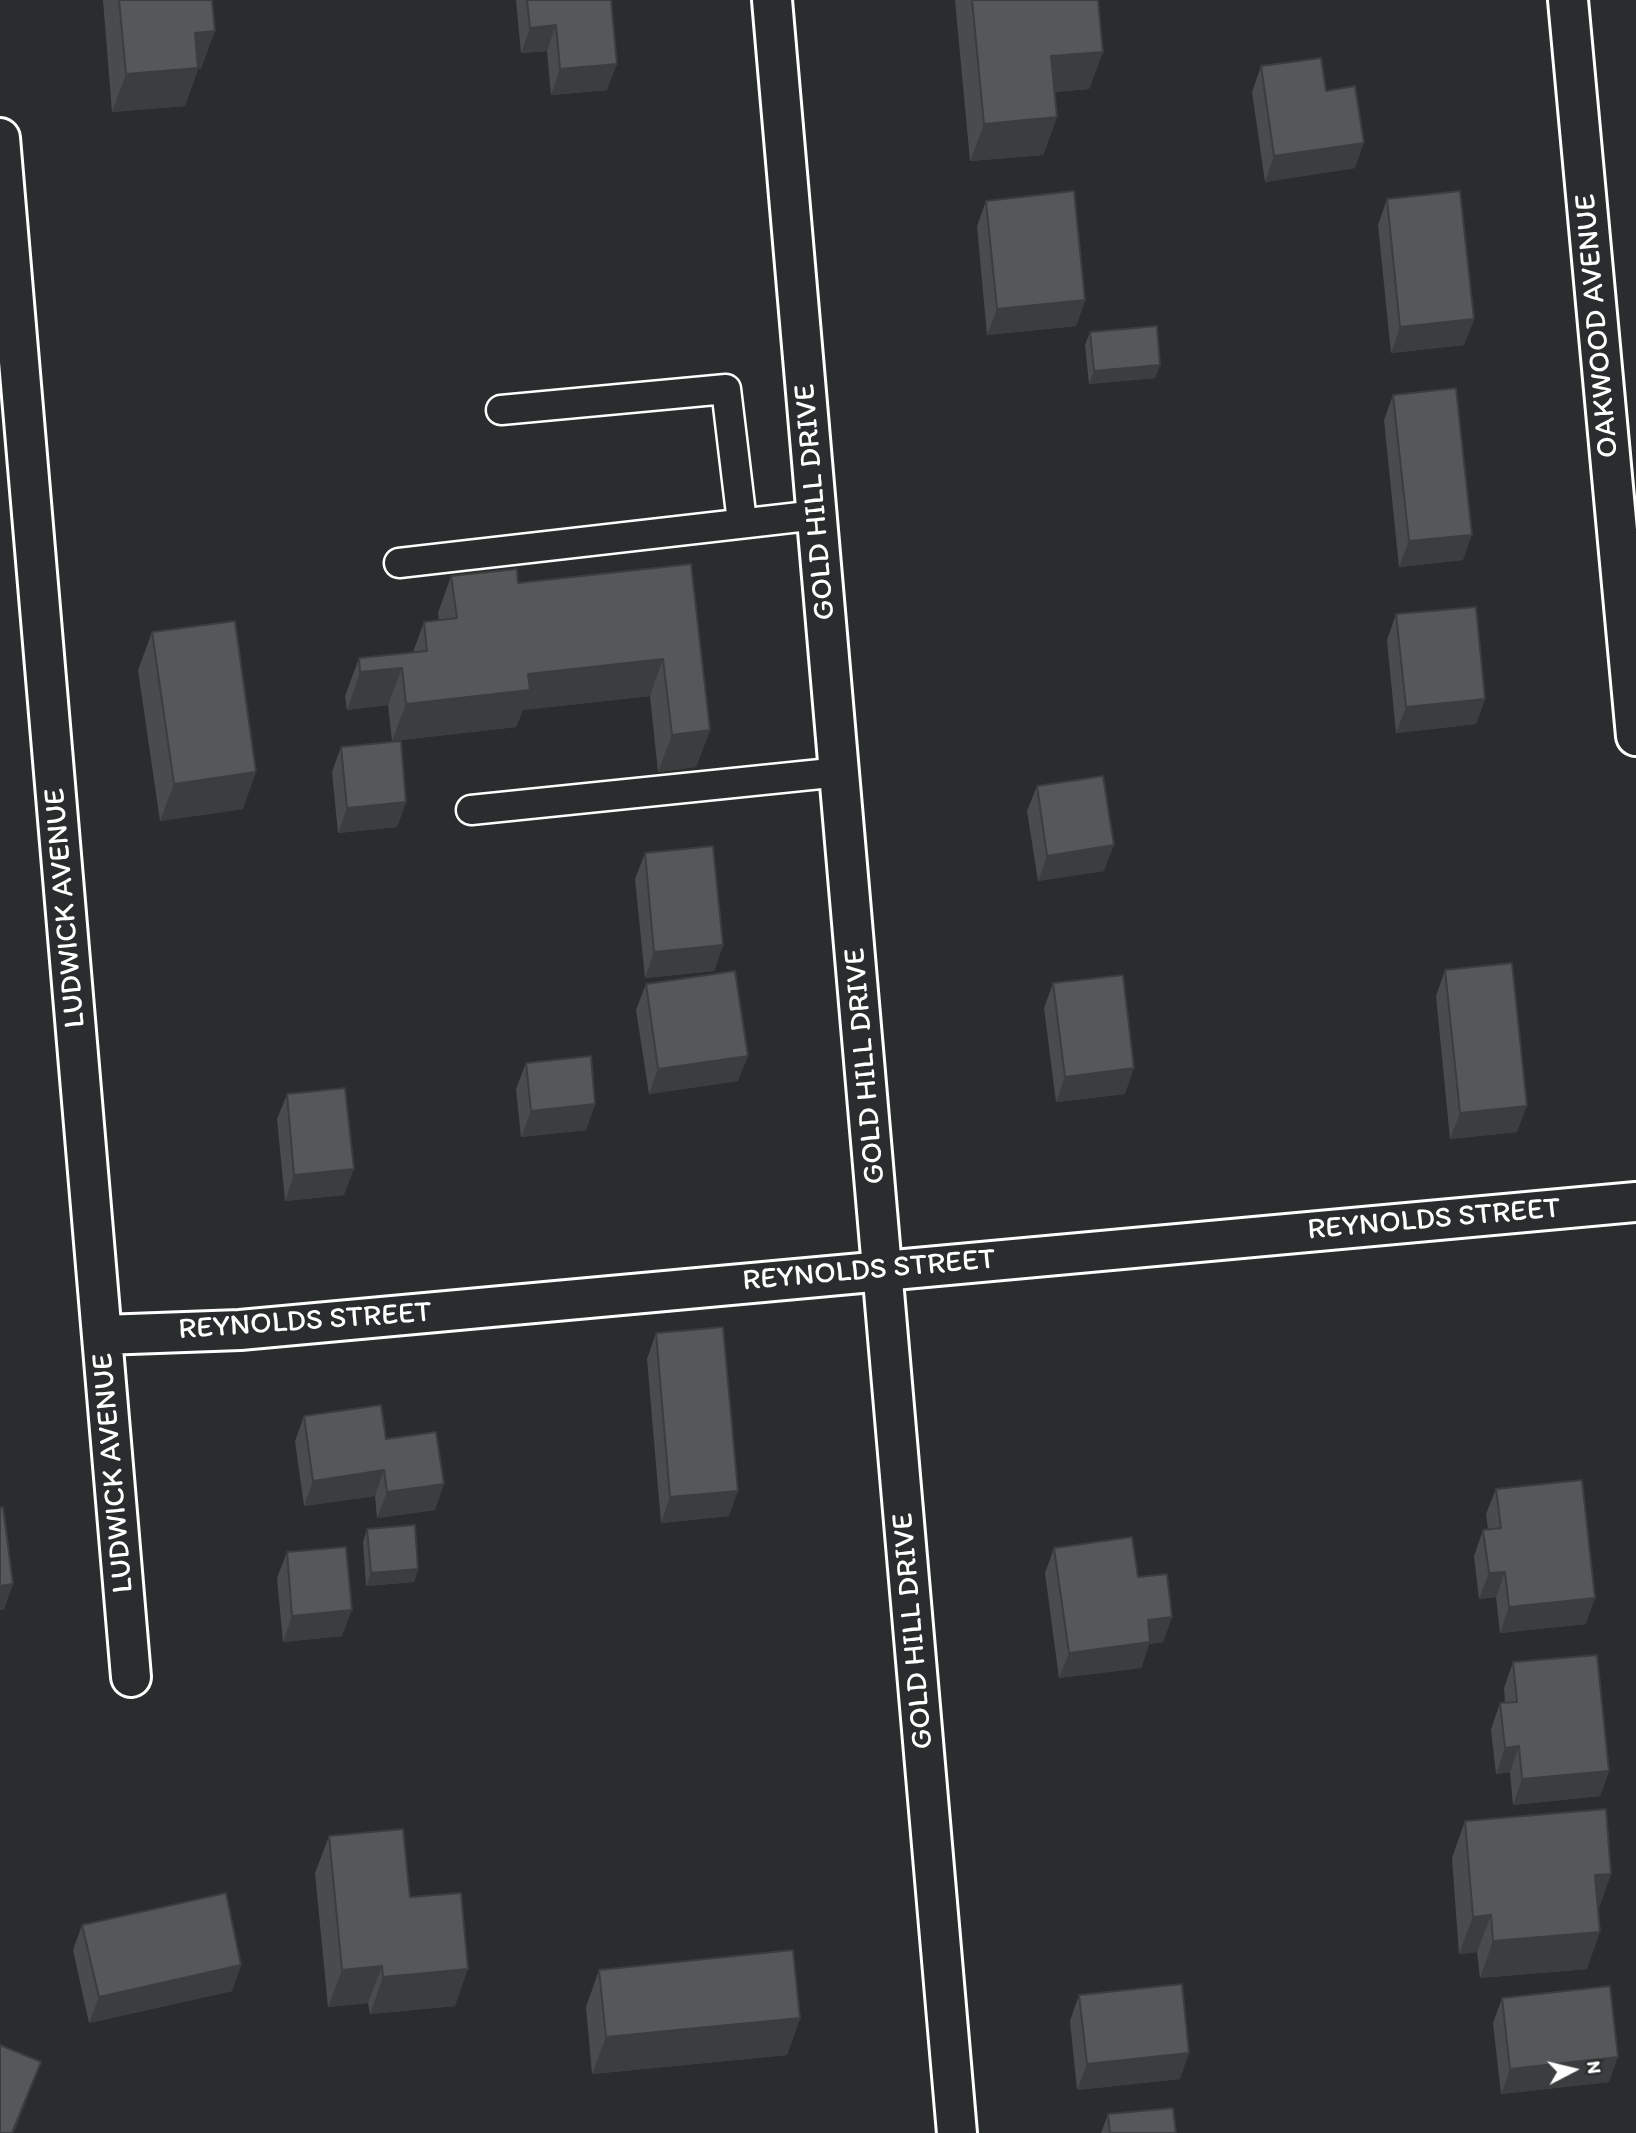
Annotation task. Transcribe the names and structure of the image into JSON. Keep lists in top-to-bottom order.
{
  "streets": {
    "street": [
      "OAKWOOD AVENUE",
      "GOLD HILL DRIVE",
      "LUDWICK AVENUE",
      "REYNOLDS STREET"
    ]
  },
  "crossings": [
    ["GOLD HILL DRIVE", "REYNOLDS STREET"],
    ["LUDWICK AVENUE", "REYNOLDS STREET"]
  ],
  "north": "right"
}
